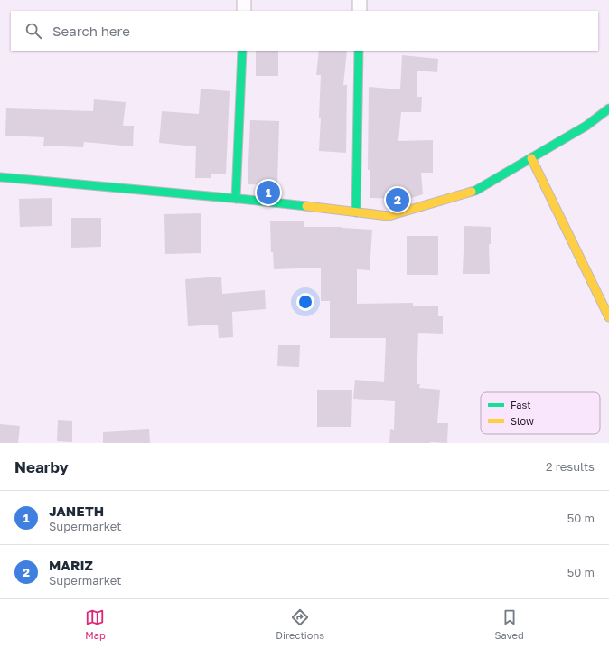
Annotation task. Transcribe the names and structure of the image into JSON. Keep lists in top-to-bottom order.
{
  "legend": ["Fast", "Slow"],
  "page": {
    "search": "Search here",
    "pins": ["1", "2"],
    "heading": ["Nearby", "2 results"],
    "list": [
      {
        "mark": "1",
        "name": "JANETH",
        "note": "Supermarket",
        "value": "50 m"
      },
      {
        "mark": "2",
        "name": "MARIZ",
        "note": "Supermarket",
        "value": "50 m"
      }
    ],
    "nav": ["Map", "Directions", "Saved"]
  }
}
